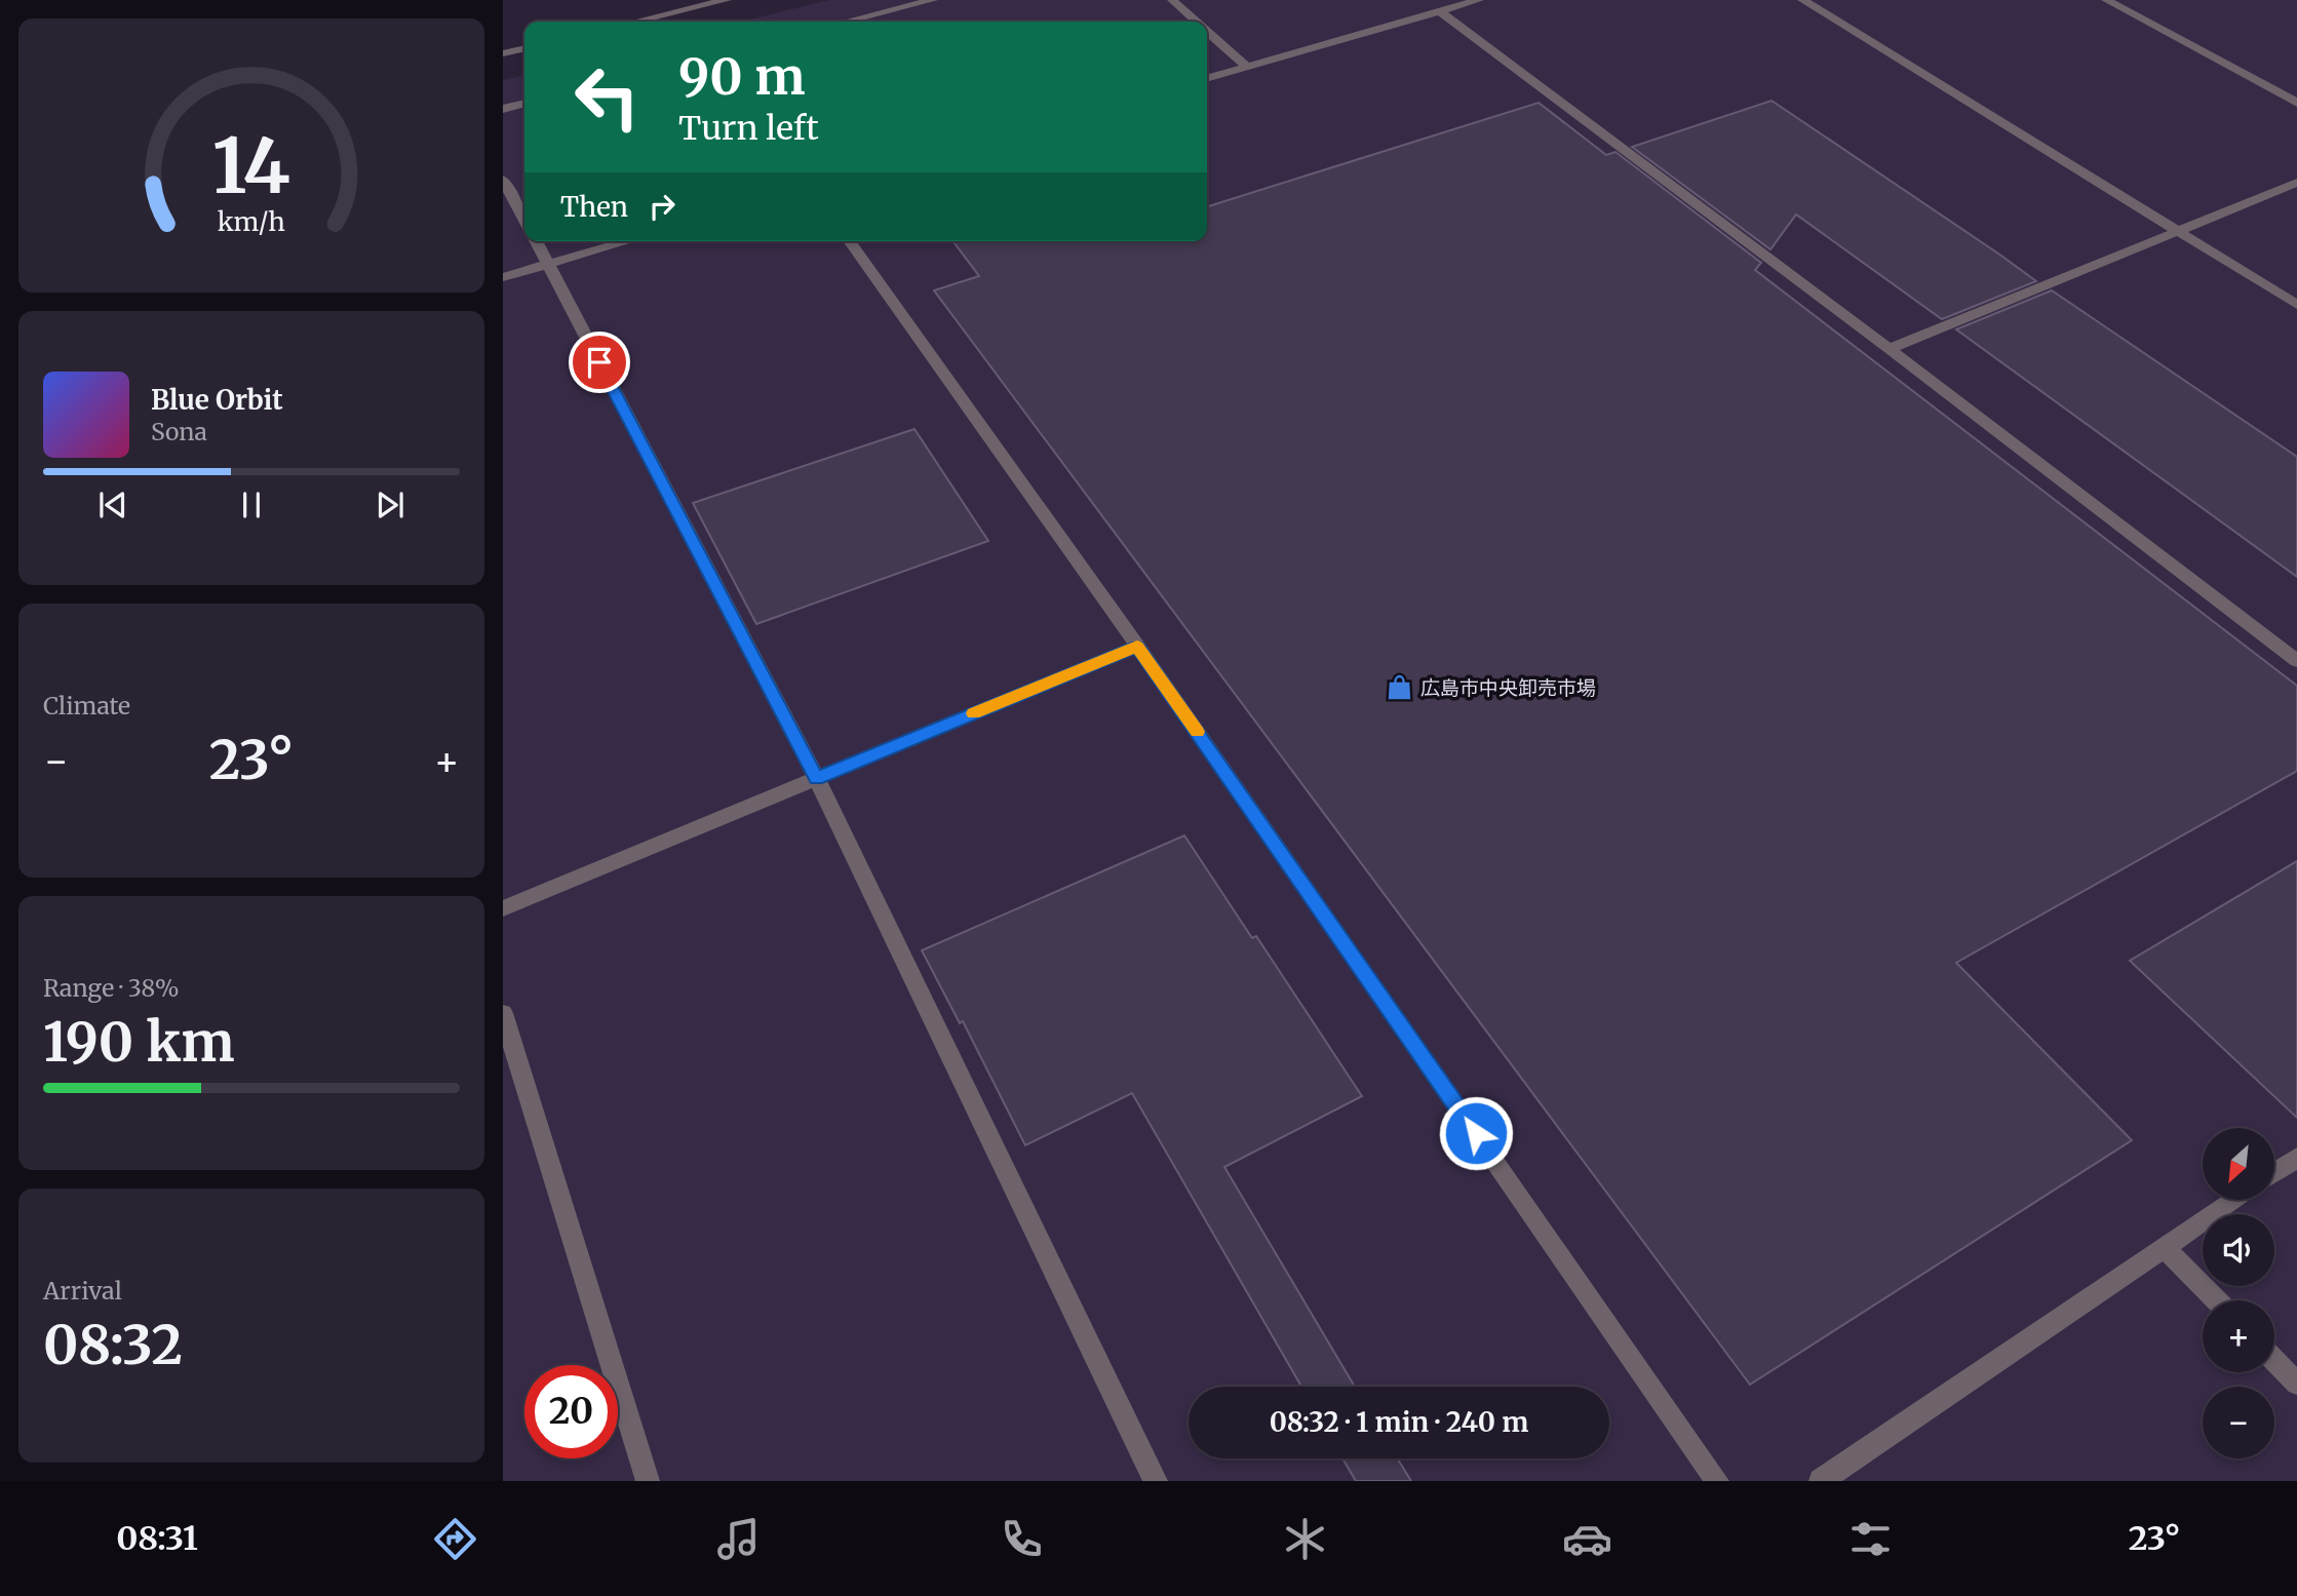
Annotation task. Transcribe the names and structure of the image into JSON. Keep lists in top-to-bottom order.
{
  "places": {
    "shop": ["広島市中央卸売市場"]
  },
  "north": "bottom left",
  "page": {
    "turn": ["90 m", "Turn left"],
    "then": "Then",
    "song": ["Blue Orbit", "Sona"],
    "tile": [
      "Climate",
      ["Range · 38%", "190 km"],
      ["Arrival", "08:32"]
    ],
    "heat": ["−", "23°", "+"],
    "map_buttons": ["+", "−"],
    "limit": "20",
    "trip": "08:32 · 1 min · 240 m",
    "tabs": ["08:31", "23°"],
    "gauge": ["14", "km/h"]
  }
}
